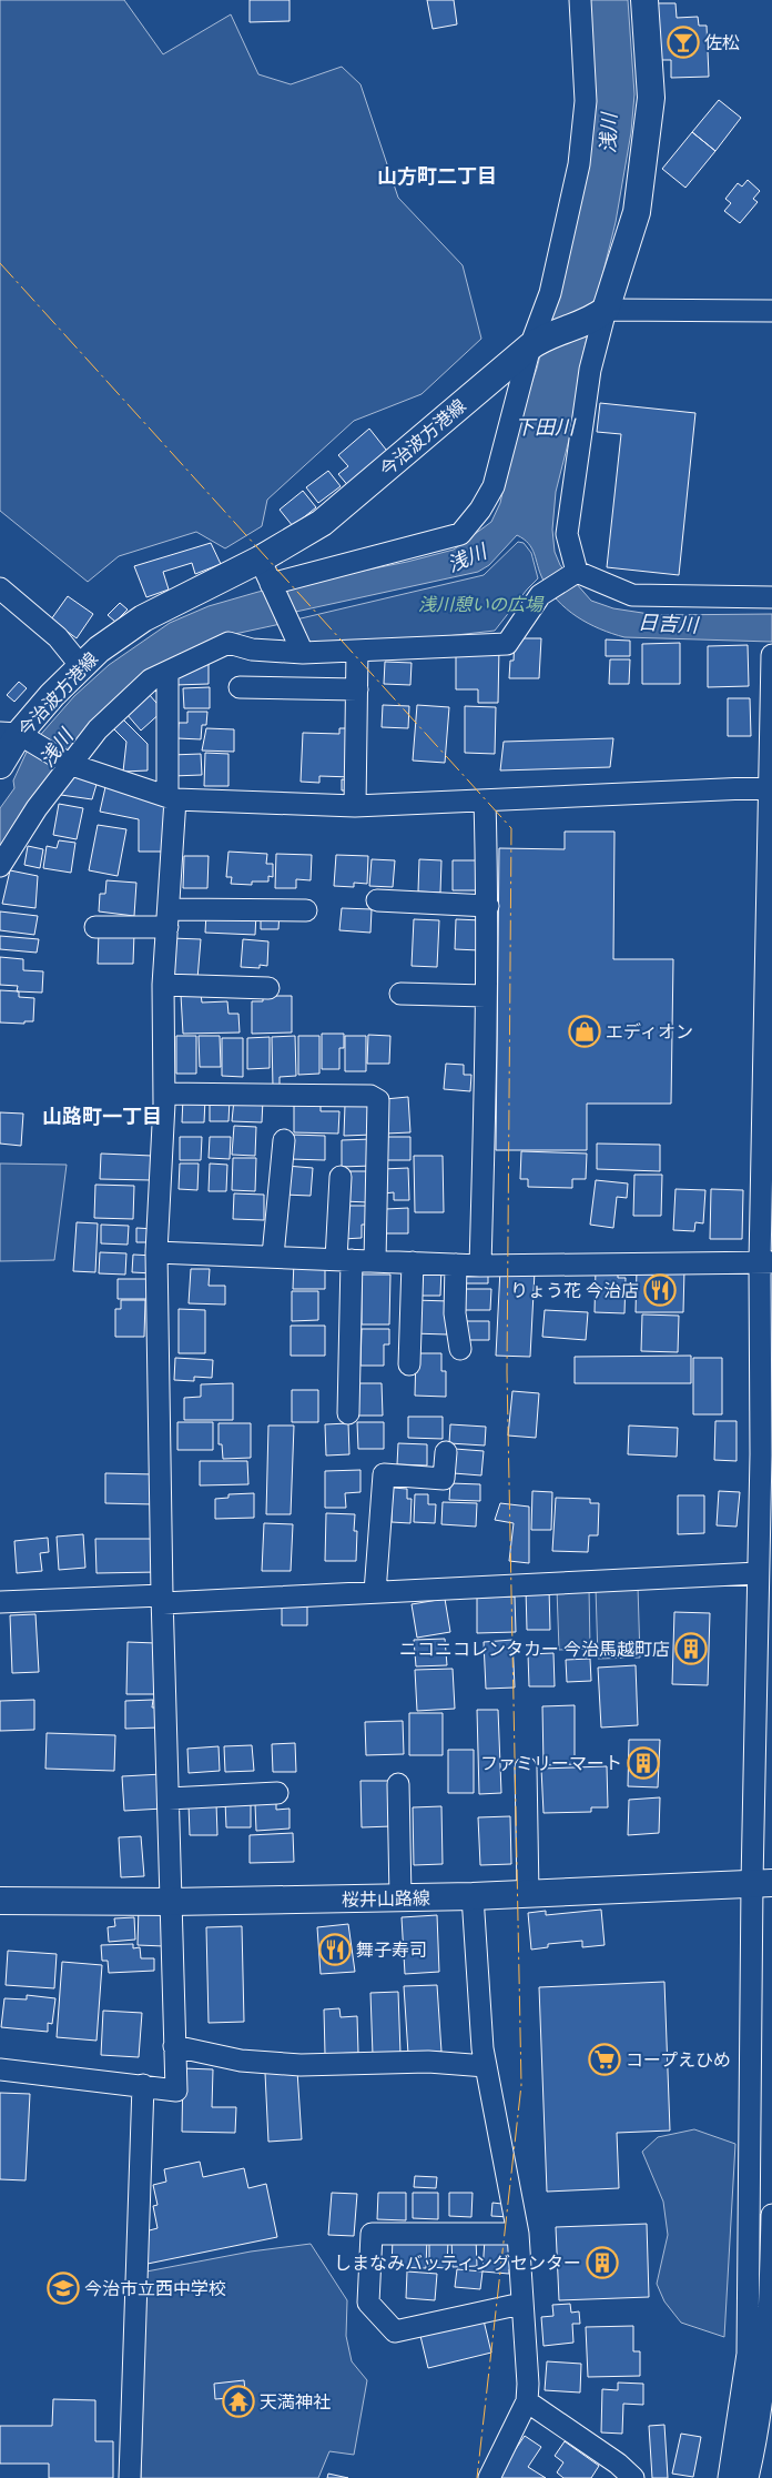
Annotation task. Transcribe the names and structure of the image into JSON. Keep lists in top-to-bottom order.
{
  "streets": {
    "main road": ["今治波方港線", "桜井山路線"]
  },
  "districts": ["山方町二丁目", "山路町一丁目"],
  "water": ["浅川", "下田川", "日吉川"],
  "parks": ["浅川憩いの広場"],
  "places": {
    "bar": ["佐松"],
    "shop": ["エディオン"],
    "restaurant": ["りょう花 今治店", "舞子寿司"],
    "building": ["ニコニコレンタカー 今治馬越町店", "ファミリーマート", "しまなみバッティングセンター"],
    "supermarket": ["コープえひめ"],
    "school or university": ["今治市立西中学校"],
    "temple": ["天満神社"]
  }
}
